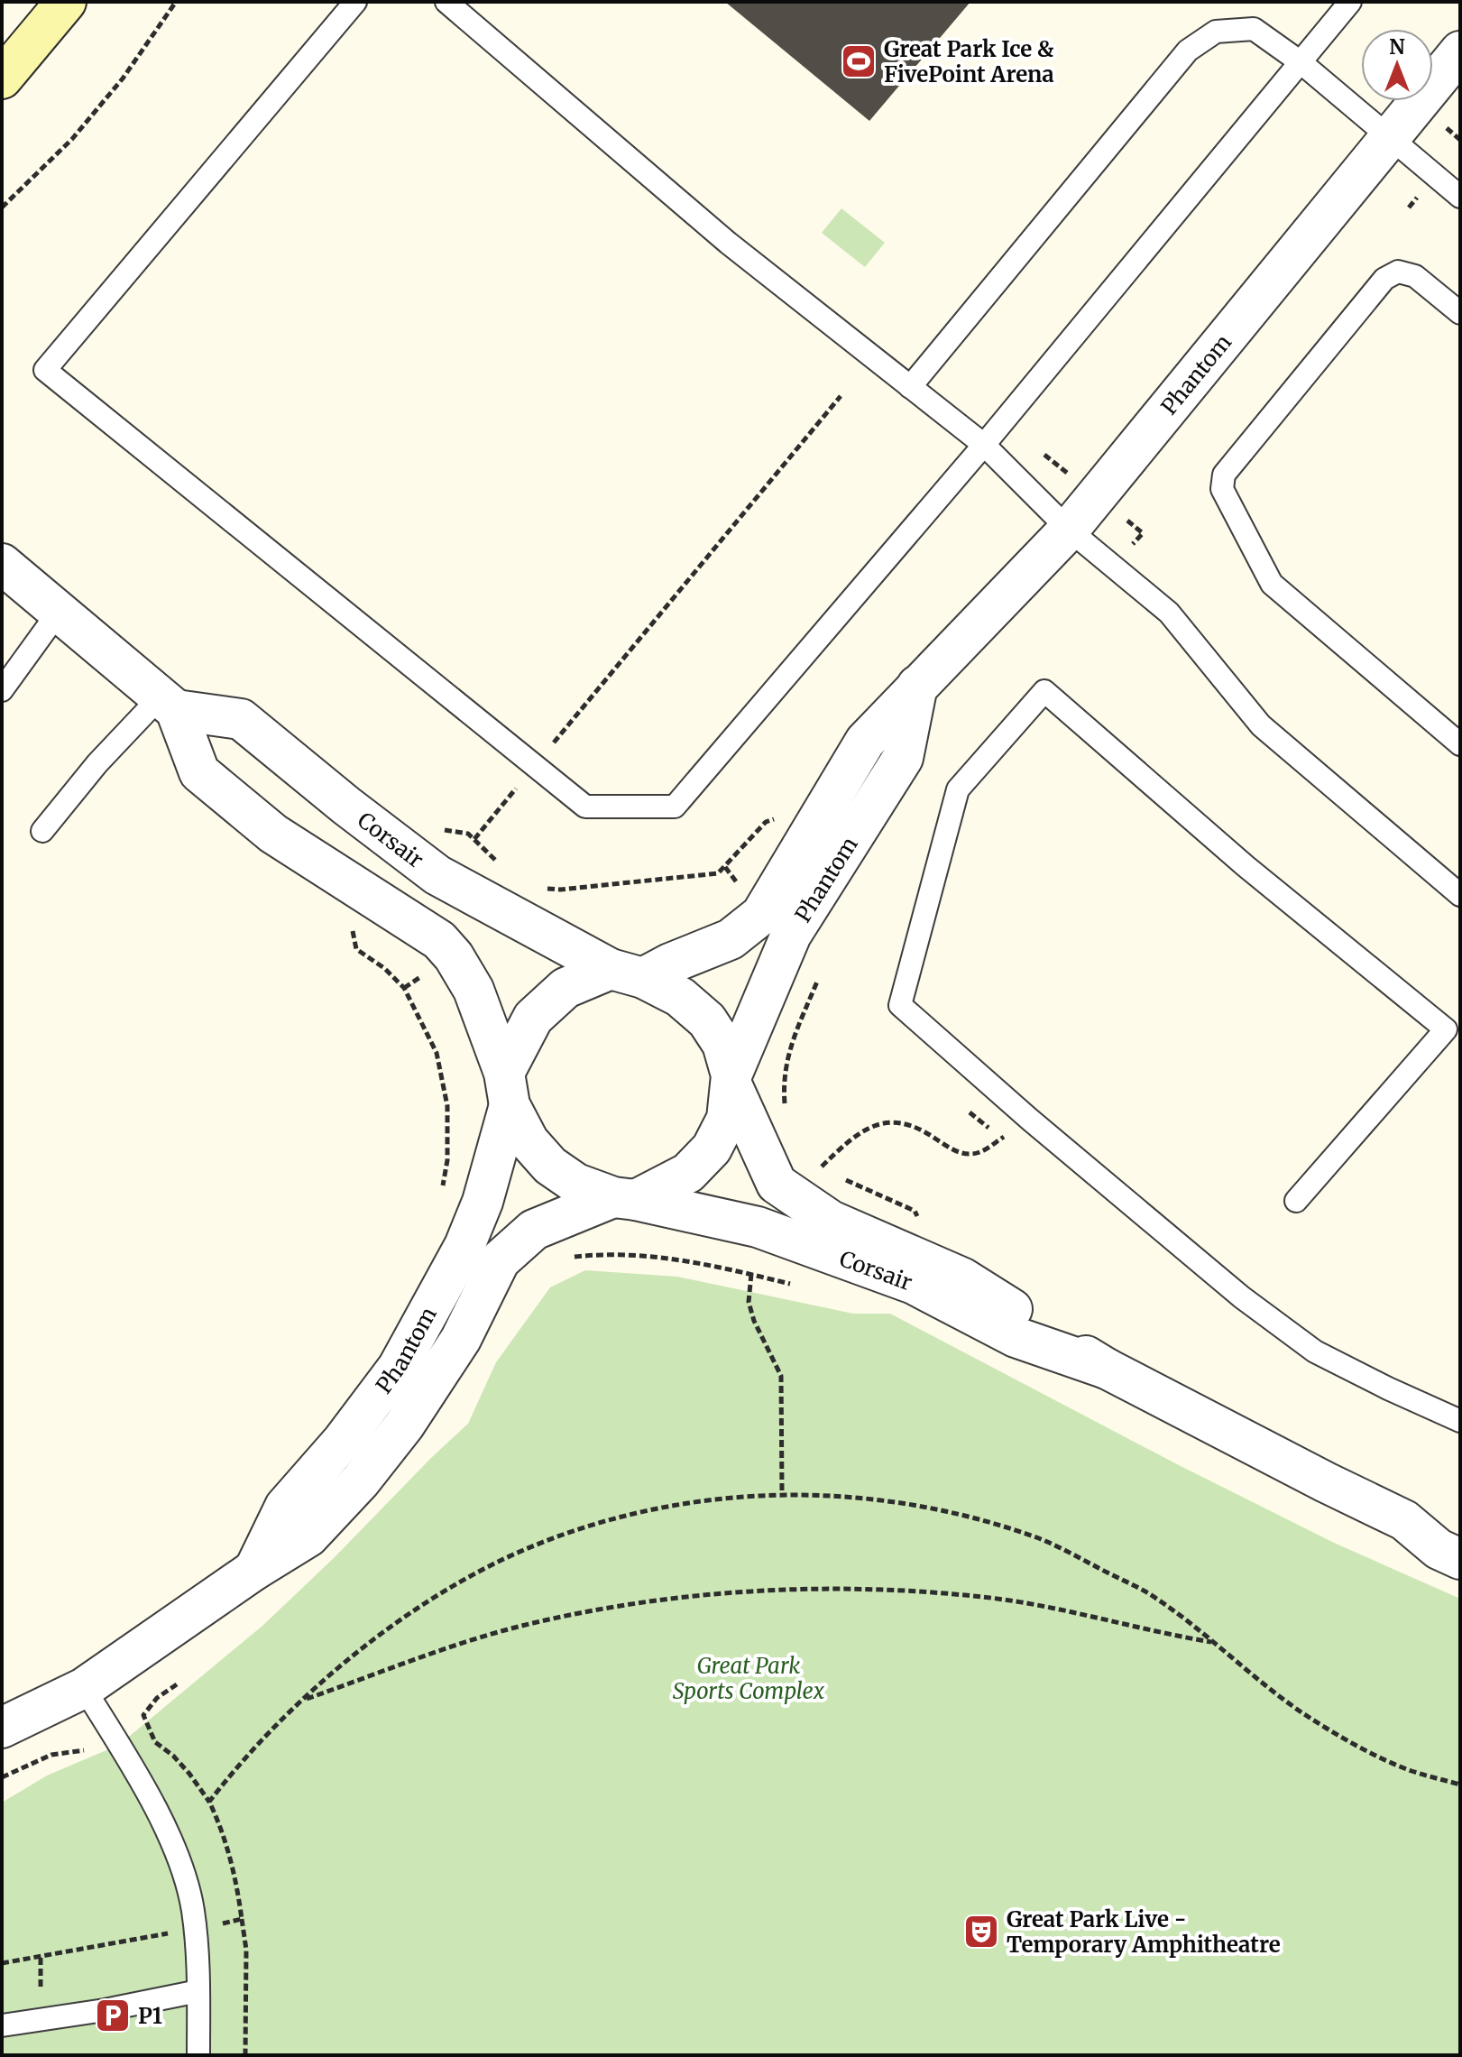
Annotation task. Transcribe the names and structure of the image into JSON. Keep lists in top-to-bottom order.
{
  "streets": {
    "street": ["Phantom", "Corsair"]
  },
  "crossings": [
    ["Phantom", "Corsair"]
  ],
  "parks": ["Great Park Sports Complex"],
  "places": {
    "sports": ["Great Park Ice & FivePoint Arena"],
    "theatre": ["Great Park Live - Temporary Amphitheatre"],
    "parking": ["P1"]
  },
  "north": "top"
}
